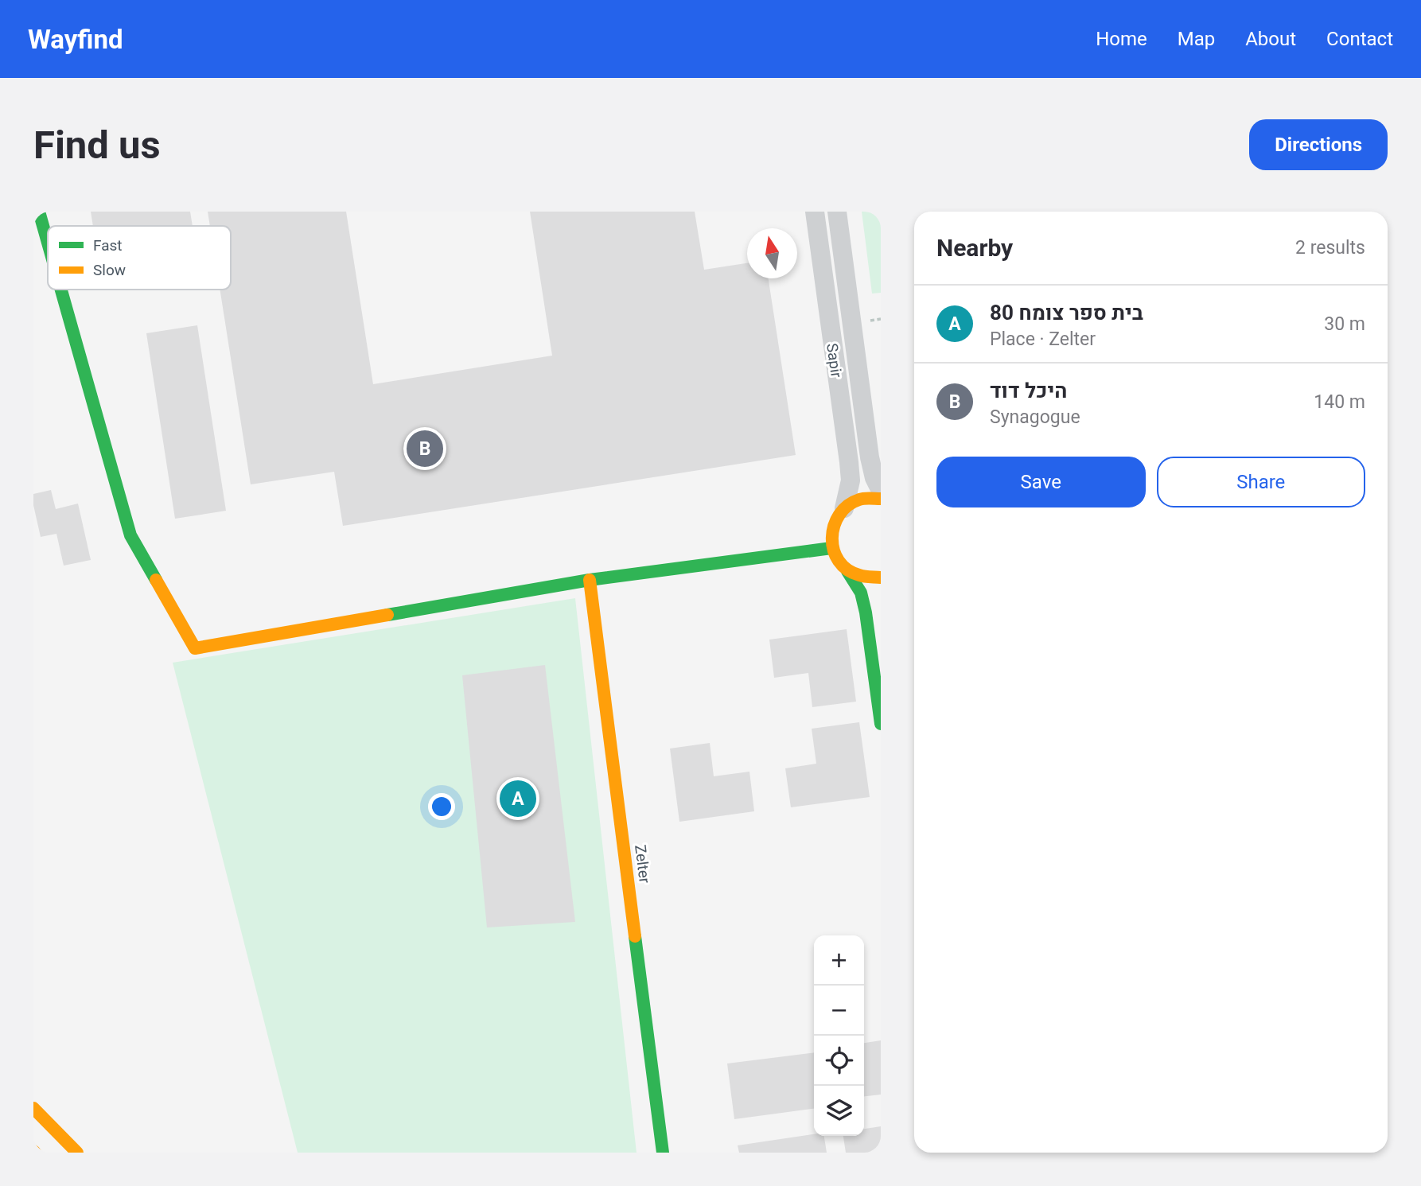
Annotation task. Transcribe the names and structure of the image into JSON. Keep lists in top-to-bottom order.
{
  "streets": {
    "main road": ["Zelter"],
    "street": ["Sapir"]
  },
  "legend": ["Fast", "Slow"],
  "north": "top",
  "page": {
    "header": "Wayfind",
    "nav": [
      "Home",
      "Map",
      "About",
      "Contact"
    ],
    "buttons": [
      "Directions",
      ["Save", "Share"]
    ],
    "title": "Find us",
    "heading": ["Nearby", "2 results"],
    "list": [
      {
        "mark": "A",
        "name": "בית ספר צומח 80",
        "note": "Place · Zelter",
        "value": "30 m"
      },
      {
        "mark": "B",
        "name": "היכל דוד",
        "note": "Synagogue",
        "value": "140 m"
      }
    ],
    "pins": ["B", "A"],
    "map_buttons": ["+", "−"]
  }
}
